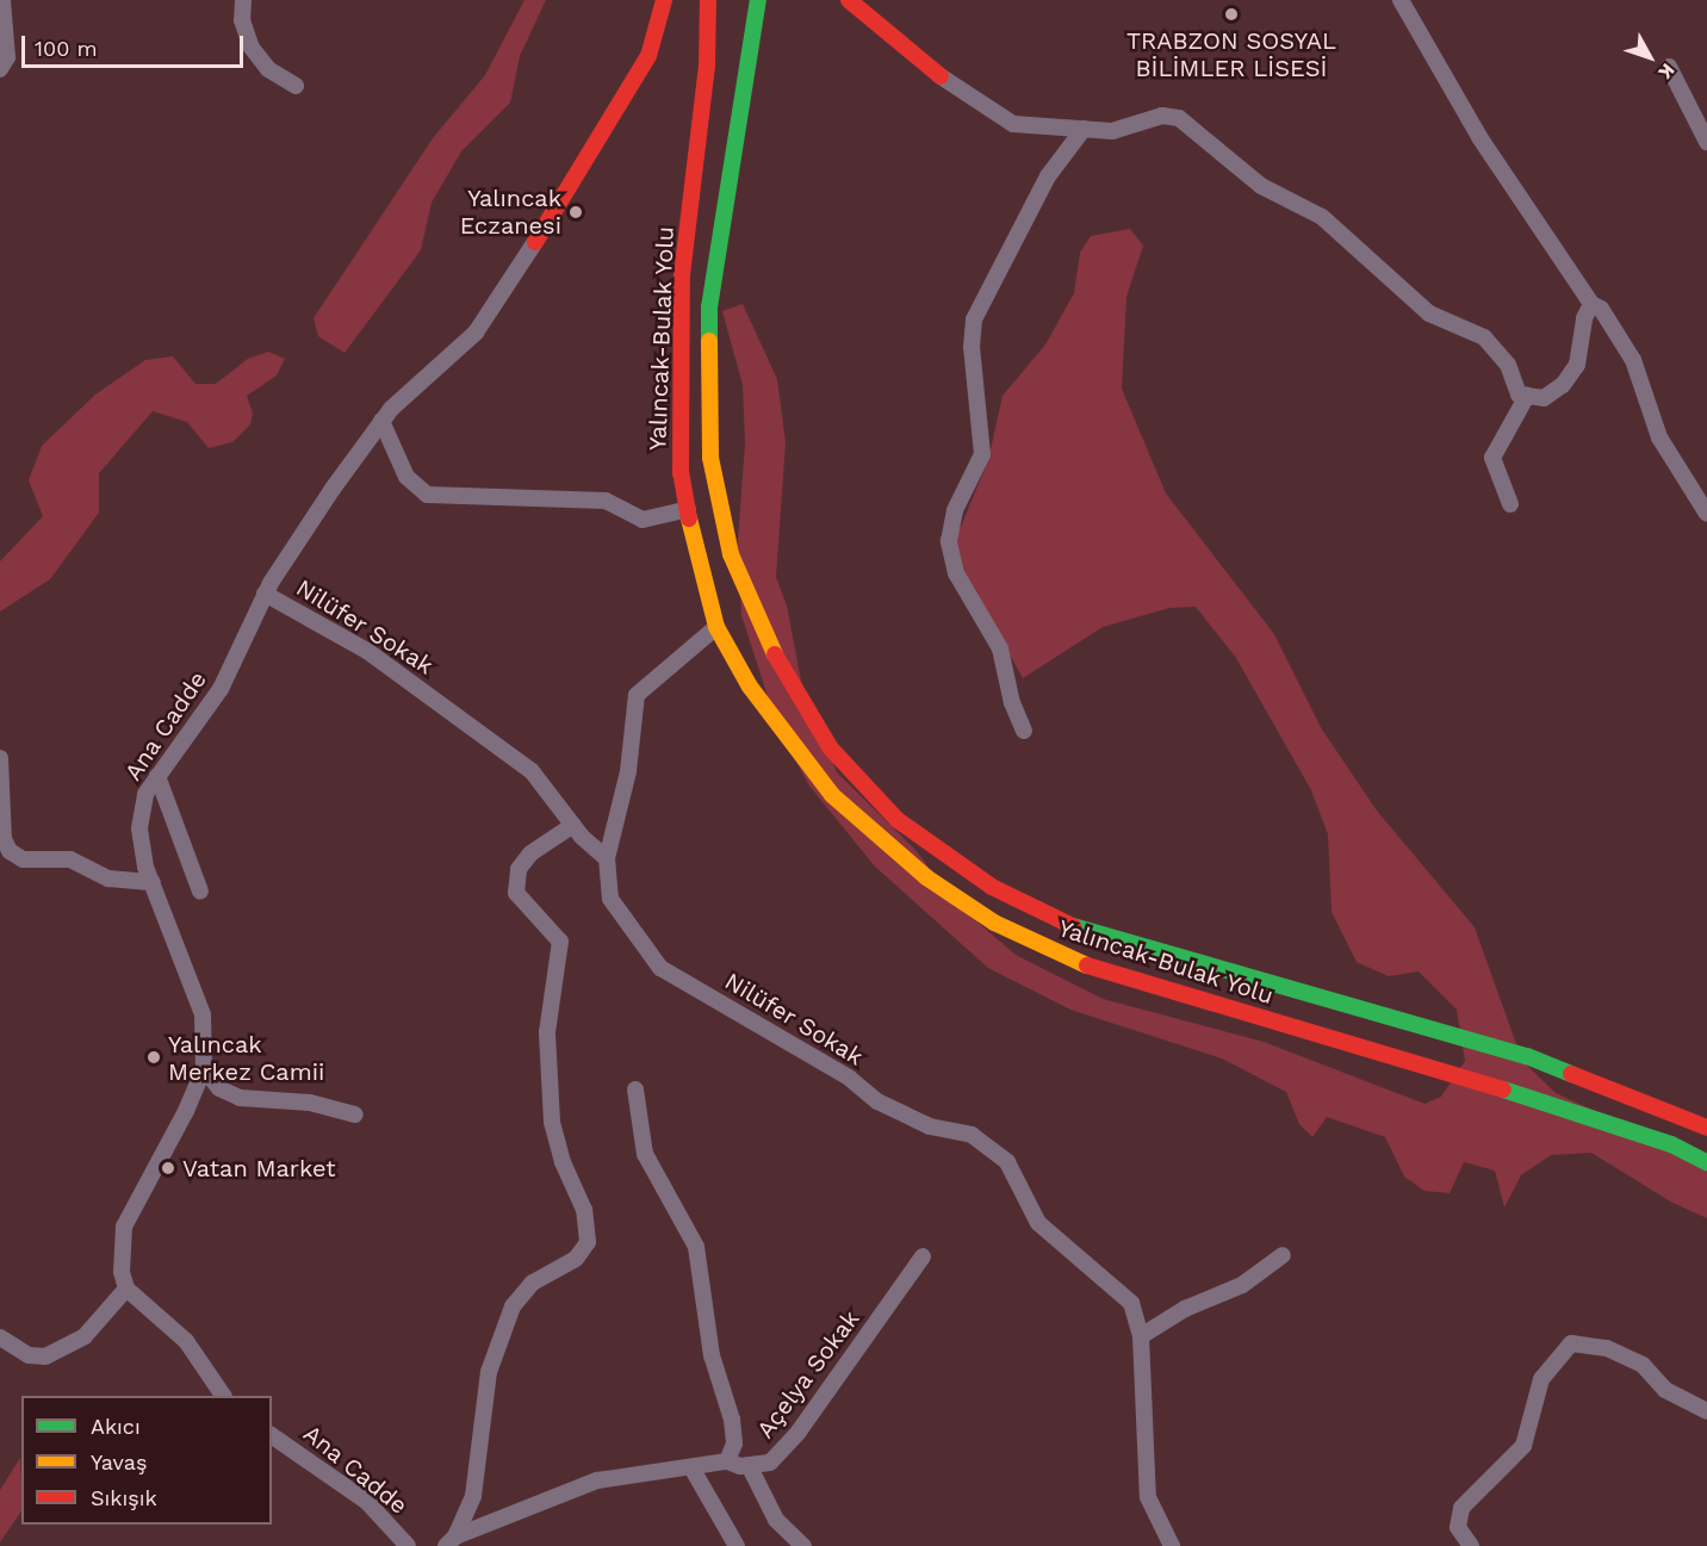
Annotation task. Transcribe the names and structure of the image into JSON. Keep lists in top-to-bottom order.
{
  "streets": {
    "main road": ["Yalıncak-Bulak Yolu"],
    "street": ["Nilüfer Sokak", "Ana Cadde", "Açelya Sokak"]
  },
  "crossings": [
    ["Nilüfer Sokak", "Ana Cadde"]
  ],
  "places": [
    "TRABZON SOSYAL BİLİMLER LİSESİ",
    "Yalıncak Eczanesi",
    "Yalıncak Merkez Camii",
    "Vatan Market"
  ],
  "legend": ["Akıcı", "Yavaş", "Sıkışık"],
  "scale_bar": "100 m",
  "north": "bottom right"
}
